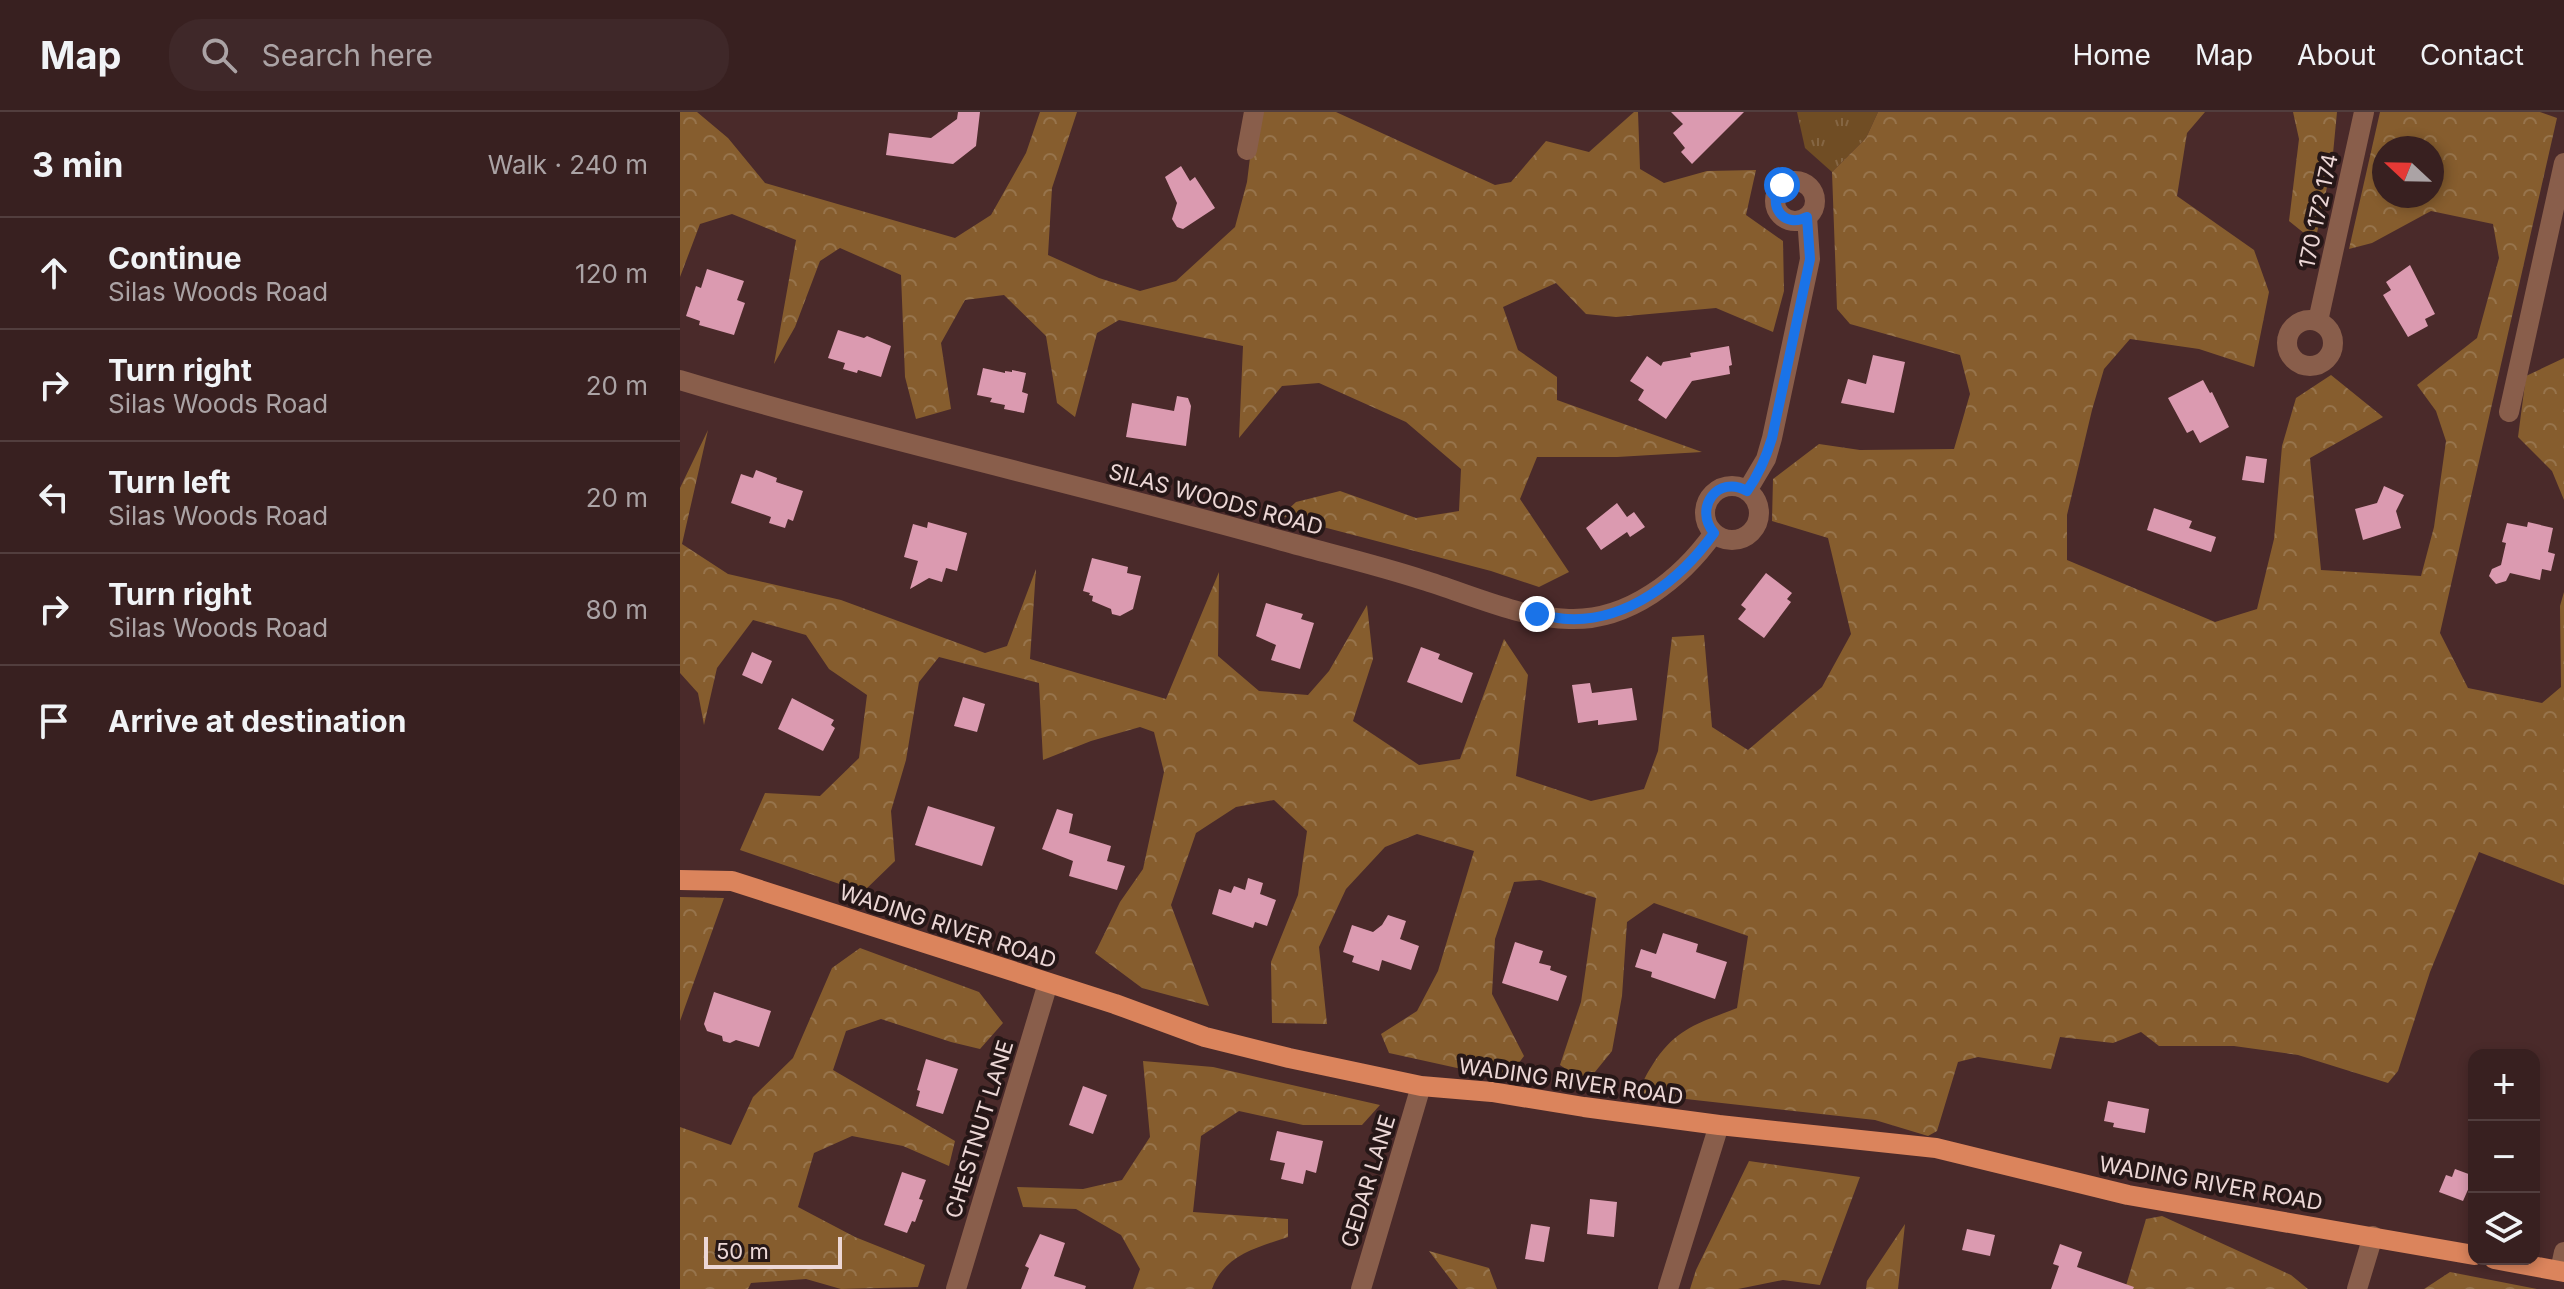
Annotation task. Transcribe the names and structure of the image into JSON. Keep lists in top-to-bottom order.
{
  "streets": {
    "main road": ["WADING RIVER ROAD"],
    "street": [
      "170 172 174",
      "SILAS WOODS ROAD",
      "CHESTNUT LANE",
      "CEDAR LANE"
    ]
  },
  "crossings": [
    ["WADING RIVER ROAD", "CHESTNUT LANE"],
    ["WADING RIVER ROAD", "CEDAR LANE"]
  ],
  "scale_bar": "50 m",
  "north": "left",
  "page": {
    "header": "Map",
    "search": "Search here",
    "nav": [
      "Home",
      "Map",
      "About",
      "Contact"
    ],
    "heading": ["3 min", "Walk · 240 m"],
    "list": [
      ["Continue", "Silas Woods Road", "120 m"],
      ["Turn right", "Silas Woods Road", "20 m"],
      ["Turn left", "Silas Woods Road", "20 m"],
      ["Turn right", "Silas Woods Road", "80 m"],
      "Arrive at destination"
    ],
    "map_buttons": ["+", "−"],
    "scale": "50 m"
  }
}
